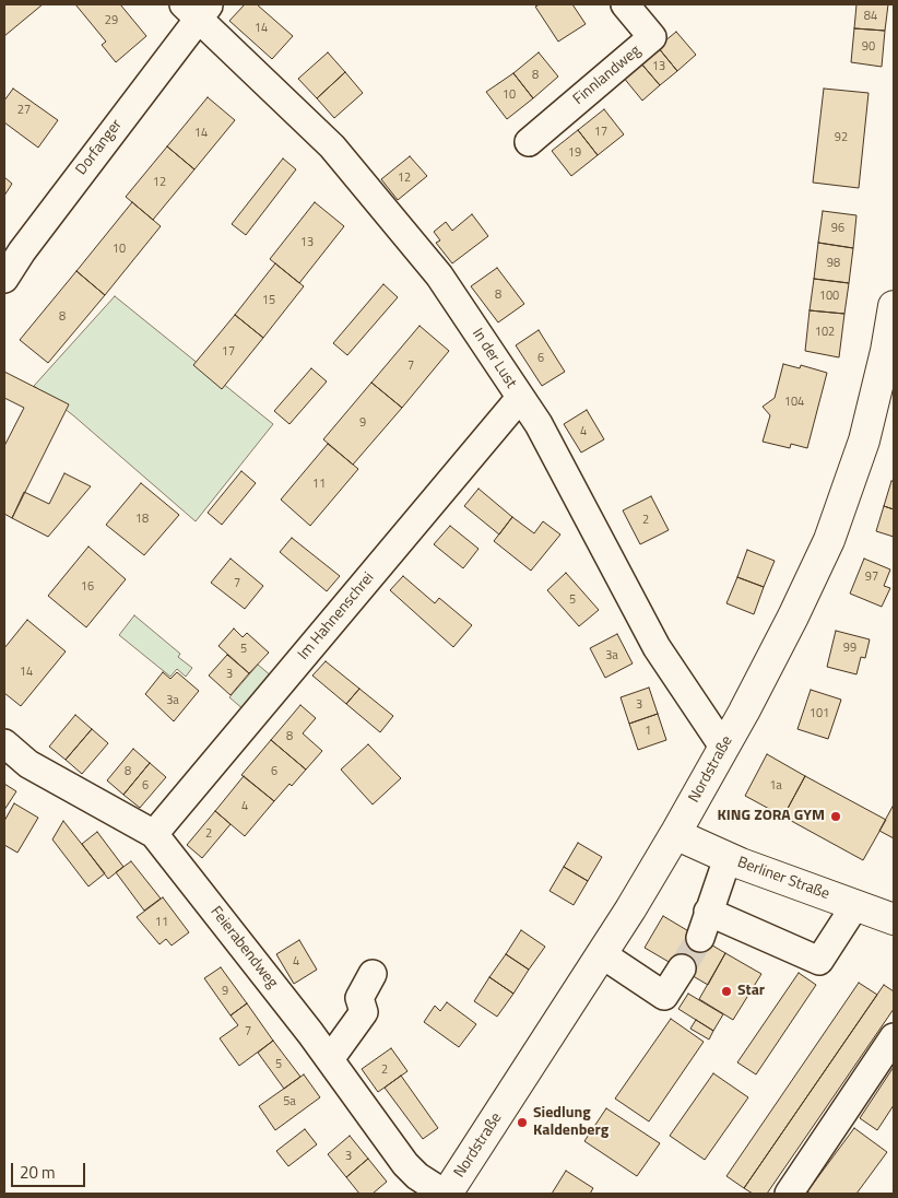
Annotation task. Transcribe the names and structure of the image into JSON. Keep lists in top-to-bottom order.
{
  "streets": {
    "main road": ["Nordstraße", "Berliner Straße"],
    "street": [
      "Finnlandweg",
      "Dorfanger",
      "In der Lust",
      "Im Hahnenschrei",
      "Feierabendweg"
    ]
  },
  "crossings": [
    ["Dorfanger", "In der Lust"],
    ["In der Lust", "Im Hahnenschrei"],
    ["In der Lust", "Nordstraße"],
    ["Im Hahnenschrei", "Feierabendweg"],
    ["Nordstraße", "Berliner Straße"],
    ["Nordstraße", "Feierabendweg"]
  ],
  "places": ["KING ZORA GYM", "Star", "Siedlung Kaldenberg"],
  "house_numbers": [
    "84",
    "29",
    "14",
    "90",
    "13",
    "8",
    "10",
    "27",
    "17",
    "14",
    "92",
    "19",
    "12",
    "12",
    "96",
    "13",
    "10",
    "98",
    "8",
    "100",
    "15",
    "8",
    "102",
    "17",
    "6",
    "7",
    "104",
    "9",
    "4",
    "11",
    "18",
    "2",
    "97",
    "7",
    "16",
    "5",
    "99",
    "5",
    "3a",
    "14",
    "3",
    "3a",
    "3",
    "101",
    "1",
    "8",
    "8",
    "6",
    "6",
    "1a",
    "4",
    "2",
    "11",
    "4",
    "9",
    "7",
    "5",
    "2",
    "5a",
    "3"
  ],
  "scale_bar": "20 m"
}
